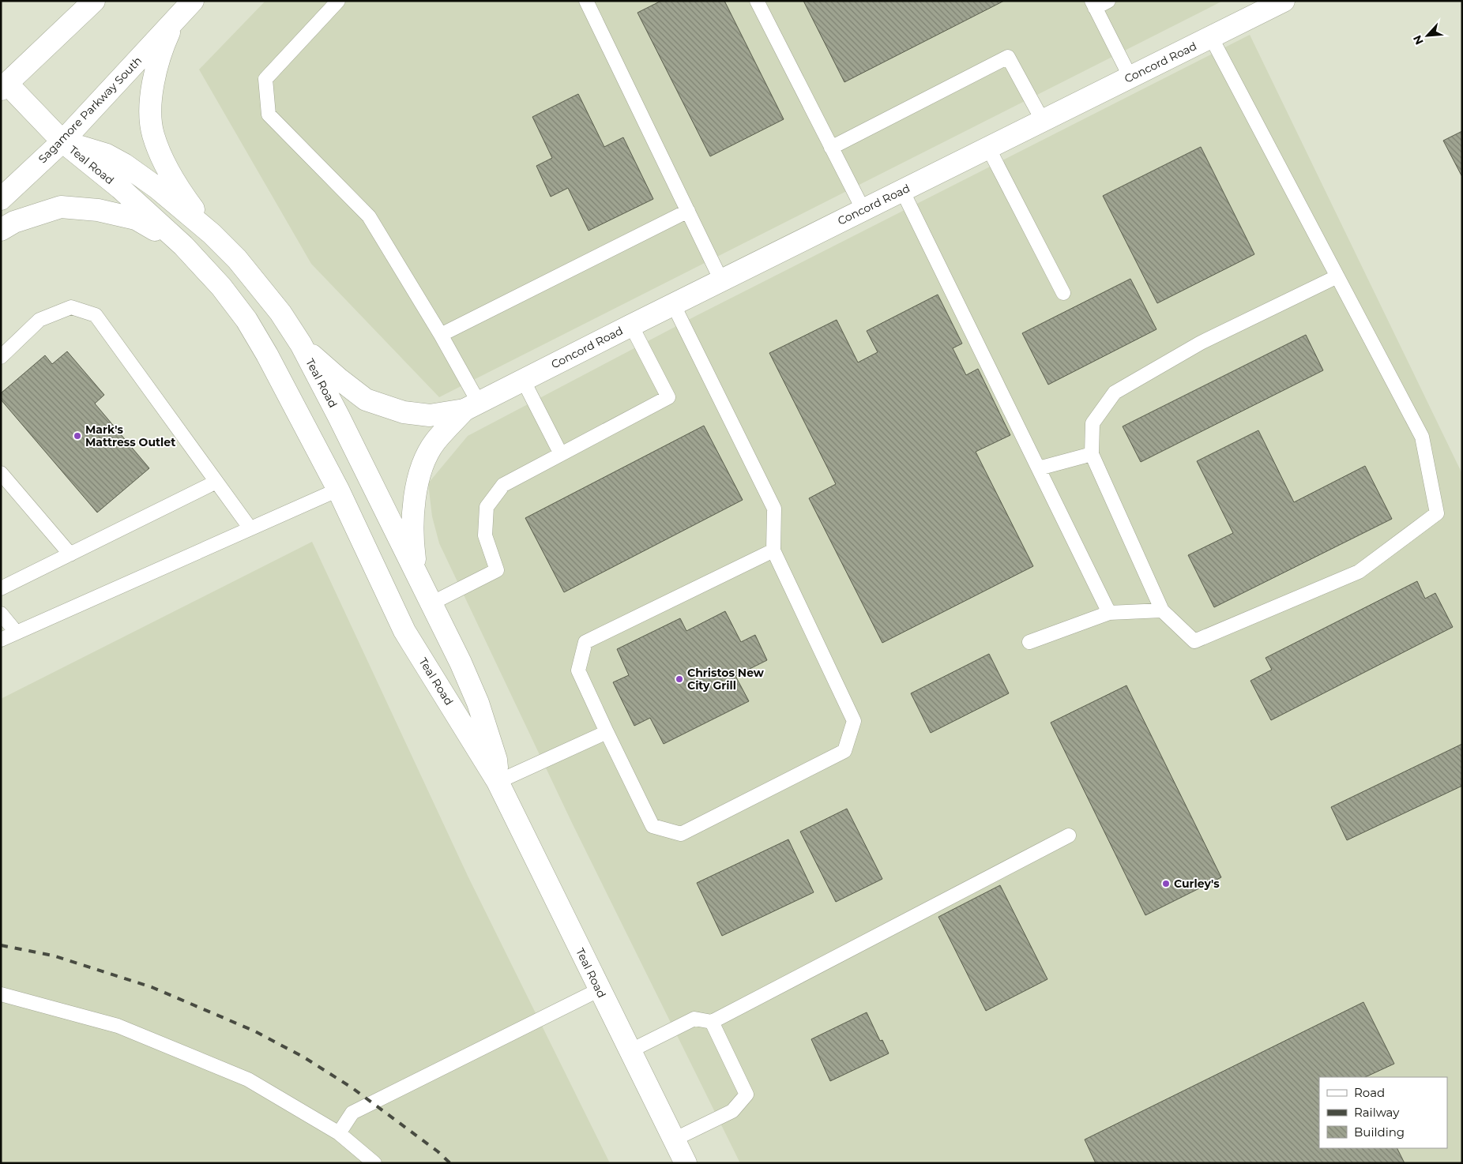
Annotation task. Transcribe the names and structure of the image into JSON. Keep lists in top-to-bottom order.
{
  "streets": {
    "main road": ["Concord Road", "Sagamore Parkway South", "Teal Road"]
  },
  "crossings": [
    ["Sagamore Parkway South", "Teal Road"]
  ],
  "places": ["Mark's Mattress Outlet", "Christos New City Grill", "Curley's"],
  "legend": ["Road", "Railway", "Building"],
  "north": "bottom left"
}
